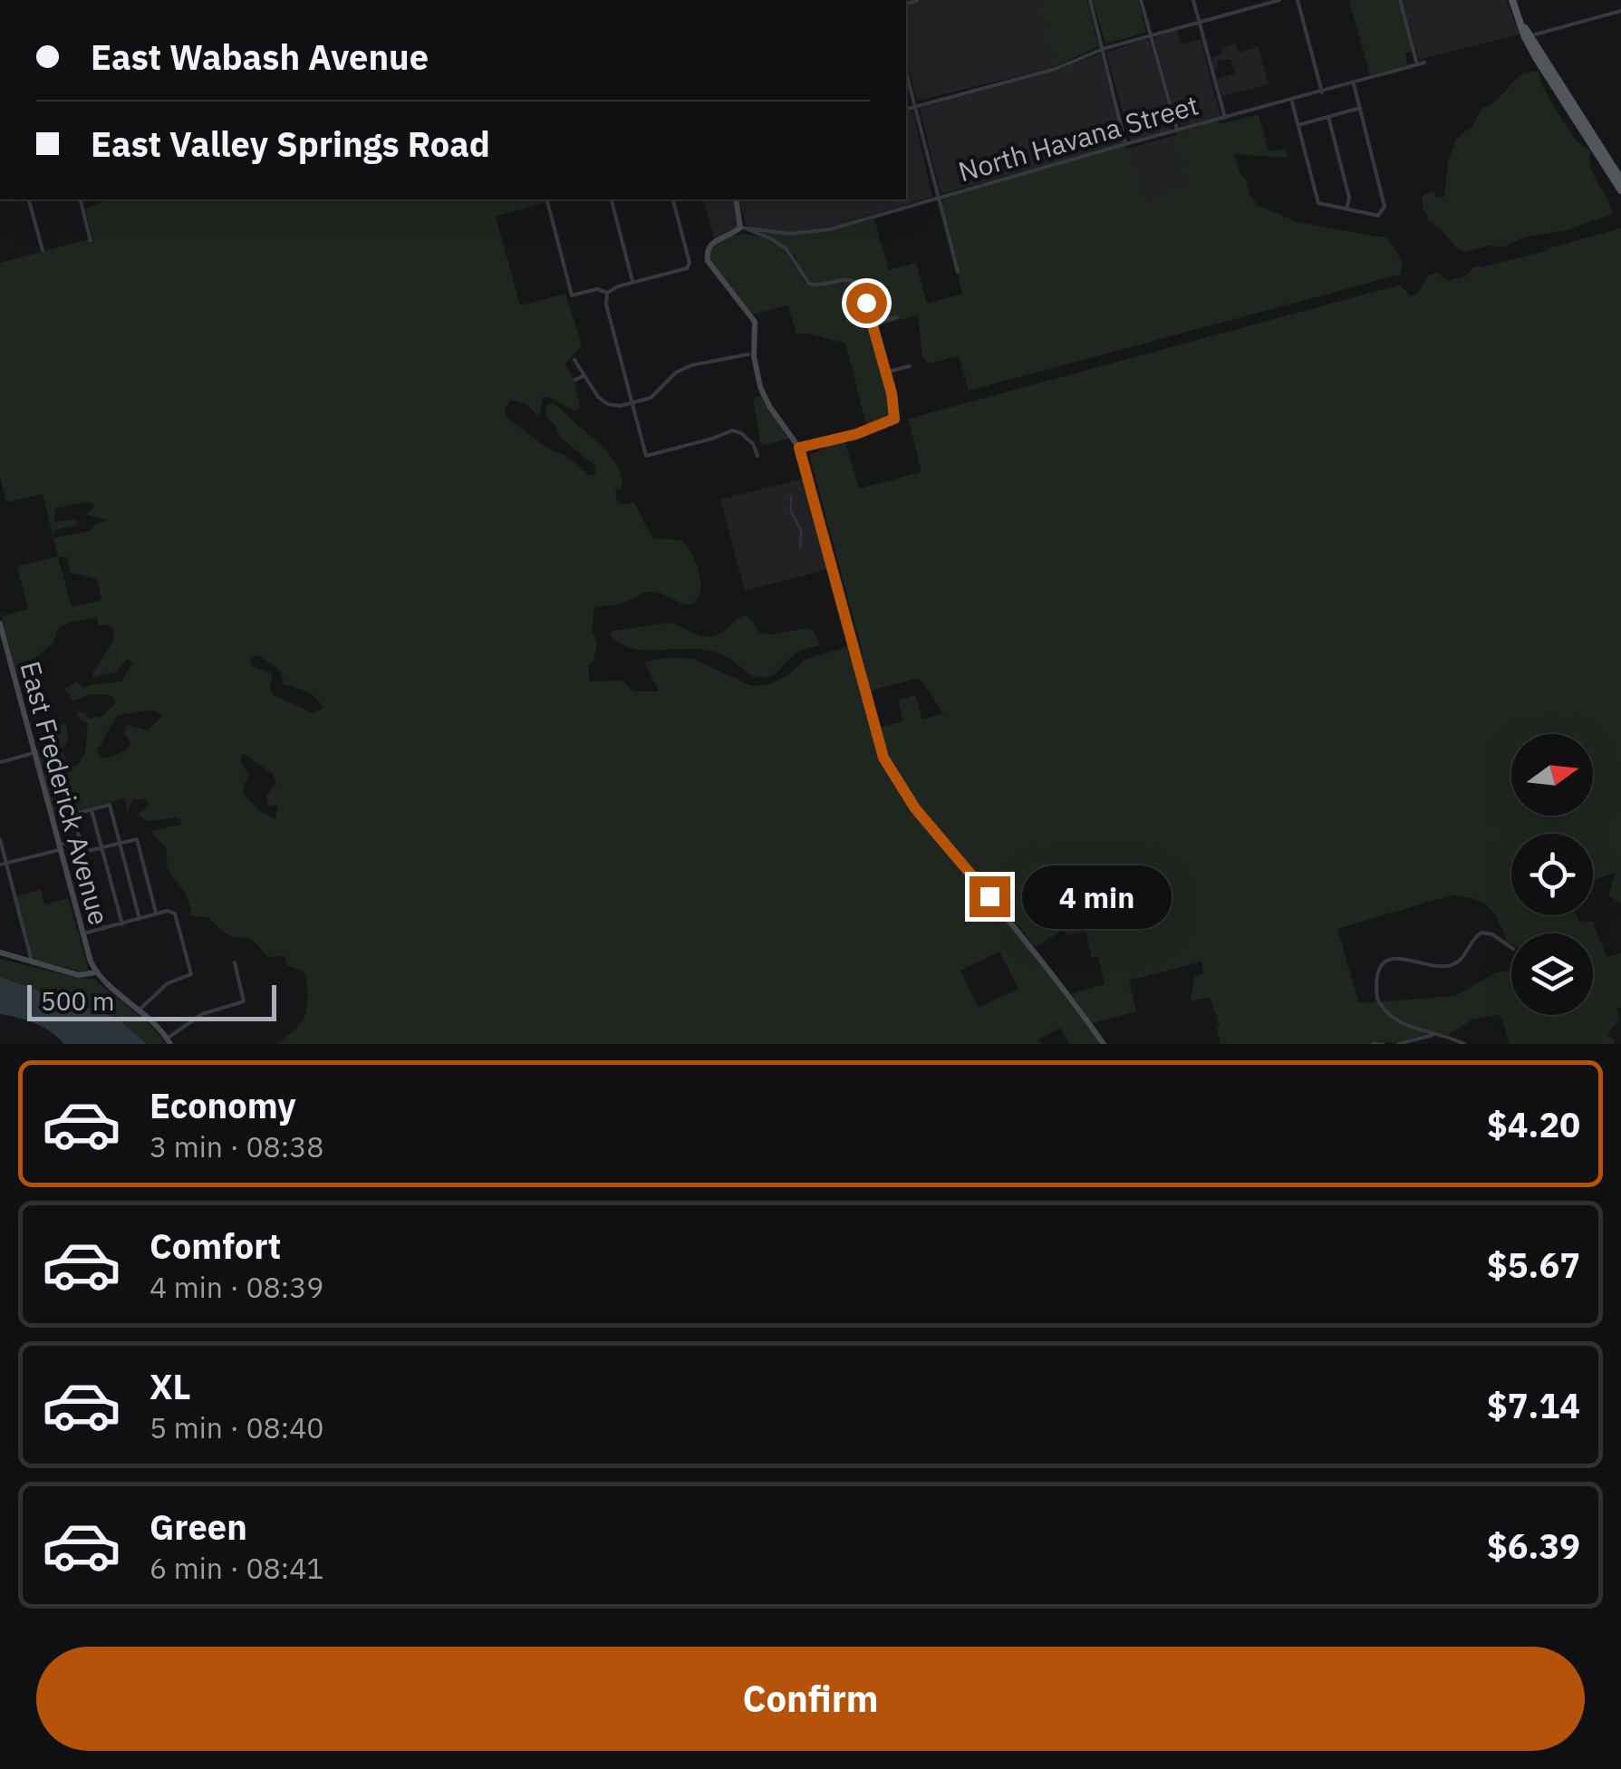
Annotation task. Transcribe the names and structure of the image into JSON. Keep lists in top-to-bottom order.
{
  "streets": {
    "street": ["North Havana Street", "East Frederick Avenue"]
  },
  "scale_bar": "500 m",
  "north": "right",
  "page": {
    "banner": ["East Wabash Avenue", "East Valley Springs Road"],
    "bubble": "4 min",
    "scale": "500 m",
    "list": [
      {
        "name": "Economy",
        "note": "3 min · 08:38",
        "value": "$4.20"
      },
      {
        "name": "Comfort",
        "note": "4 min · 08:39",
        "value": "$5.67"
      },
      {
        "name": "XL",
        "note": "5 min · 08:40",
        "value": "$7.14"
      },
      {
        "name": "Green",
        "note": "6 min · 08:41",
        "value": "$6.39"
      }
    ],
    "buttons": "Confirm"
  }
}
